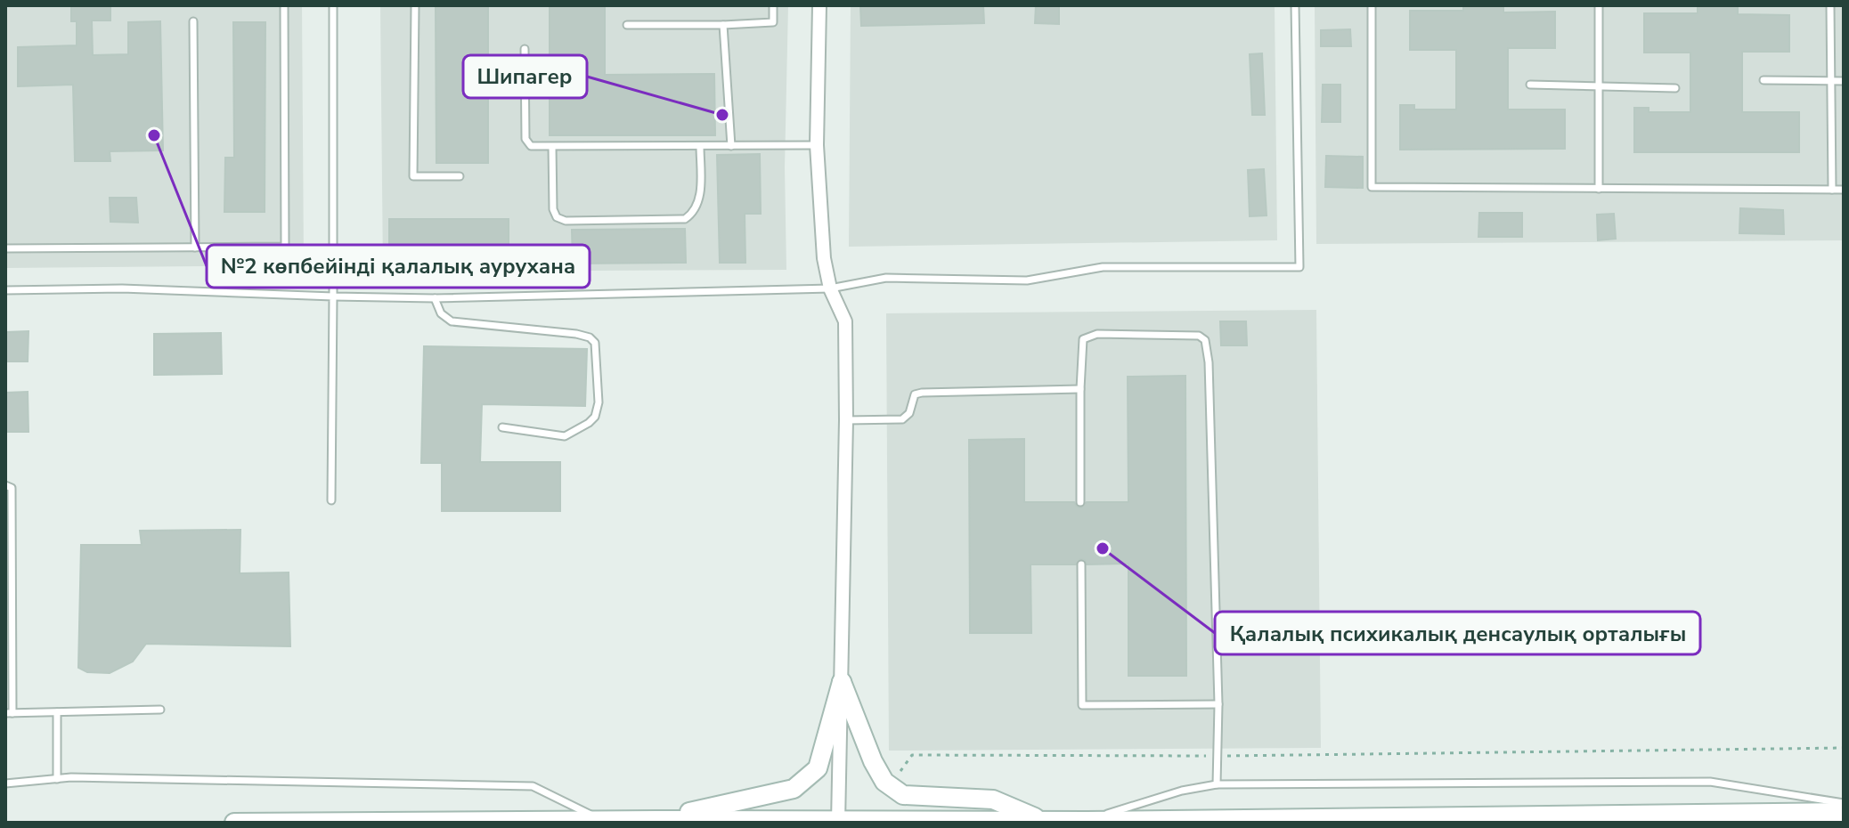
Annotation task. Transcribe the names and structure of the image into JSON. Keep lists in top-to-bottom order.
{
  "places": ["Шипагер", "№2 көпбейінді қалалық аурухана", "Қалалық психикалық денсаулық орталығы"]
}
